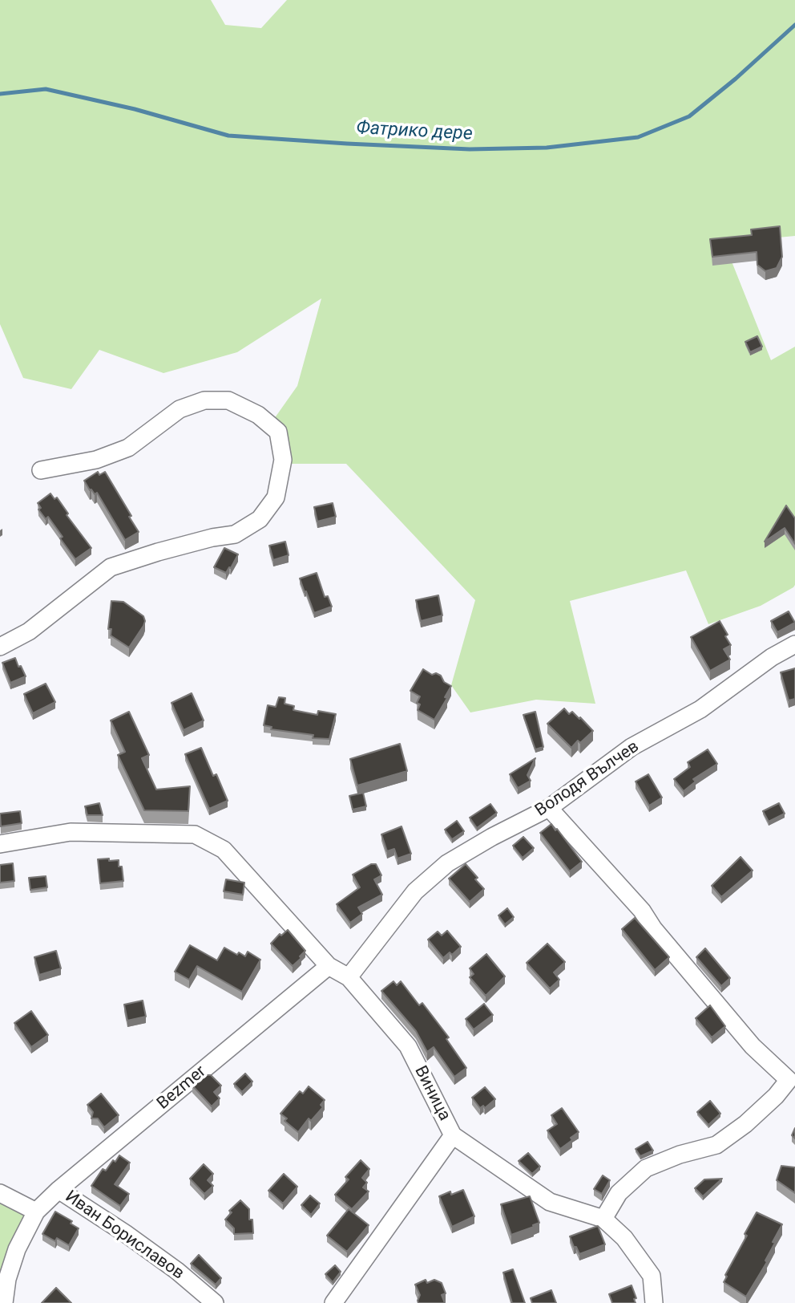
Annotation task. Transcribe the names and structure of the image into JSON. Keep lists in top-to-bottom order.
{
  "streets": {
    "street": [
      "Володя Вълчев",
      "Bezmer",
      "Виница",
      "Иван Бориславов"
    ]
  },
  "crossings": [
    ["Володя Вълчев", "Виница"],
    ["Bezmer", "Виница"],
    ["Bezmer", "Иван Бориславов"]
  ],
  "water": ["Фатрико дере"]
}
